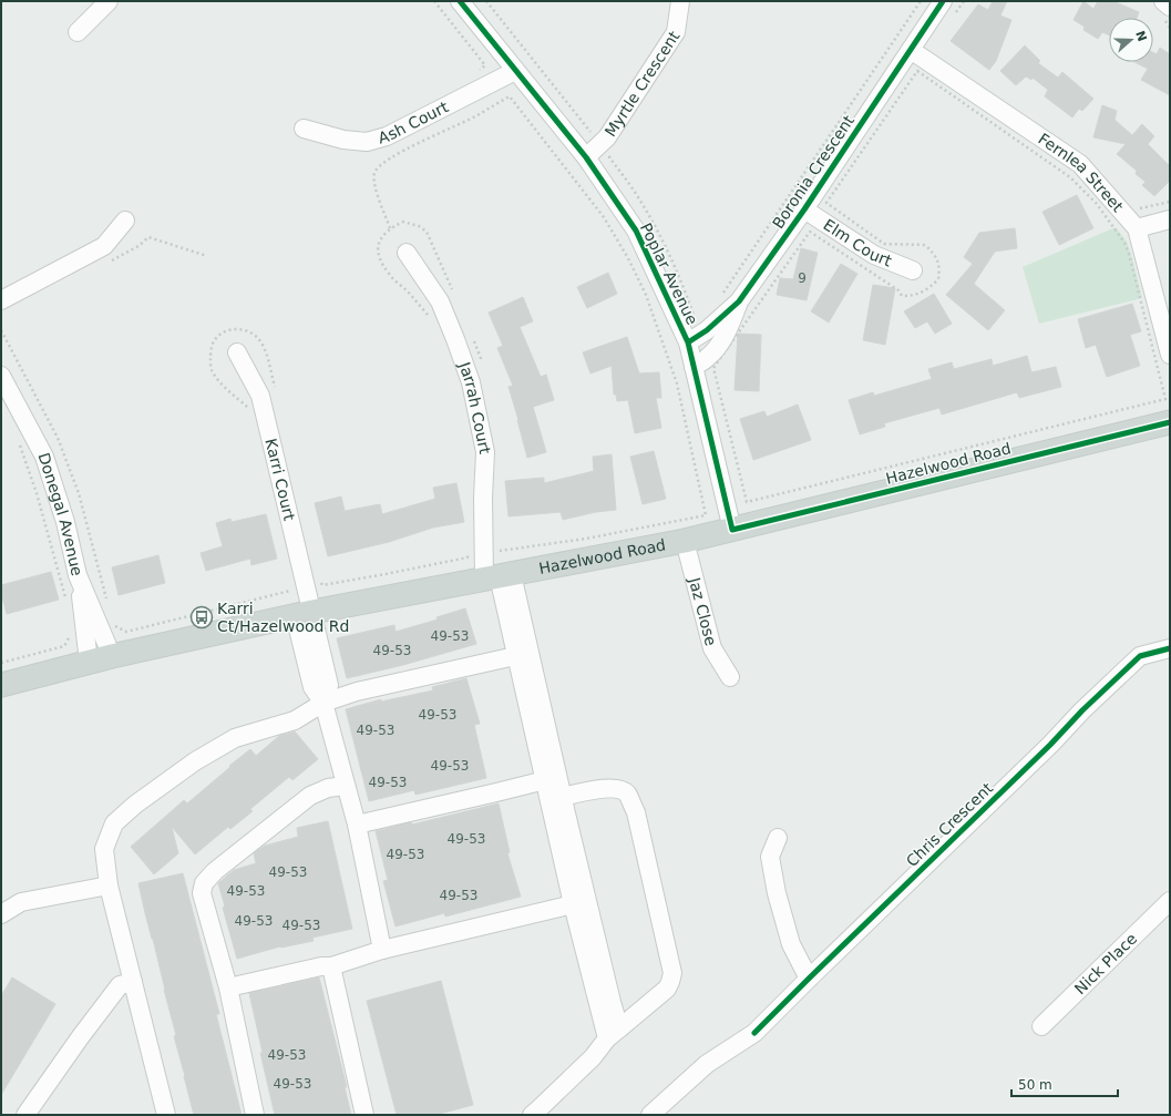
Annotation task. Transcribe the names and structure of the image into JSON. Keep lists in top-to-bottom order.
{
  "streets": {
    "main road": ["Hazelwood Road"],
    "street": [
      "Myrtle Crescent",
      "Ash Court",
      "Boronia Crescent",
      "Fernlea Street",
      "Elm Court",
      "Poplar Avenue",
      "Jarrah Court",
      "Karri Court",
      "Donegal Avenue",
      "Jaz Close",
      "Chris Crescent",
      "Nick Place"
    ]
  },
  "crossings": [
    ["Myrtle Crescent", "Poplar Avenue"],
    ["Ash Court", "Poplar Avenue"],
    ["Boronia Crescent", "Fernlea Street"],
    ["Boronia Crescent", "Elm Court"],
    ["Boronia Crescent", "Poplar Avenue"],
    ["Poplar Avenue", "Hazelwood Road"],
    ["Jarrah Court", "Hazelwood Road"],
    ["Hazelwood Road", "Karri Court"],
    ["Hazelwood Road", "Donegal Avenue"],
    ["Hazelwood Road", "Jaz Close"]
  ],
  "places": {
    "bus stop": ["Karri Ct/Hazelwood Rd"]
  },
  "house_numbers": [
    "9",
    "49-53",
    "49-53",
    "49-53",
    "49-53",
    "49-53",
    "49-53",
    "49-53",
    "49-53",
    "49-53",
    "49-53",
    "49-53",
    "49-53",
    "49-53",
    "49-53",
    "49-53"
  ],
  "scale_bar": "50 m",
  "north": "right"
}
